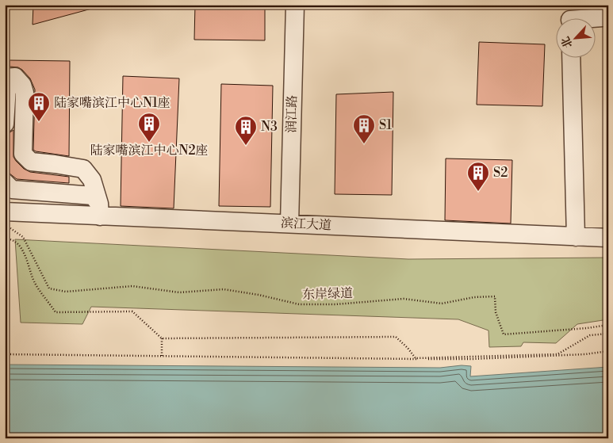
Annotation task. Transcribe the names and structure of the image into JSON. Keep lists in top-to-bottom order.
{
  "streets": {
    "street": ["润江路", "滨江大道"],
    "path": ["东岸绿道"]
  },
  "crossings": [
    ["润江路", "滨江大道"]
  ],
  "places": {
    "building": [
      "陆家嘴滨江中心N1座",
      "陆家嘴滨江中心N2座",
      "S1",
      "N3",
      "S2"
    ]
  },
  "north": "bottom left"
}
